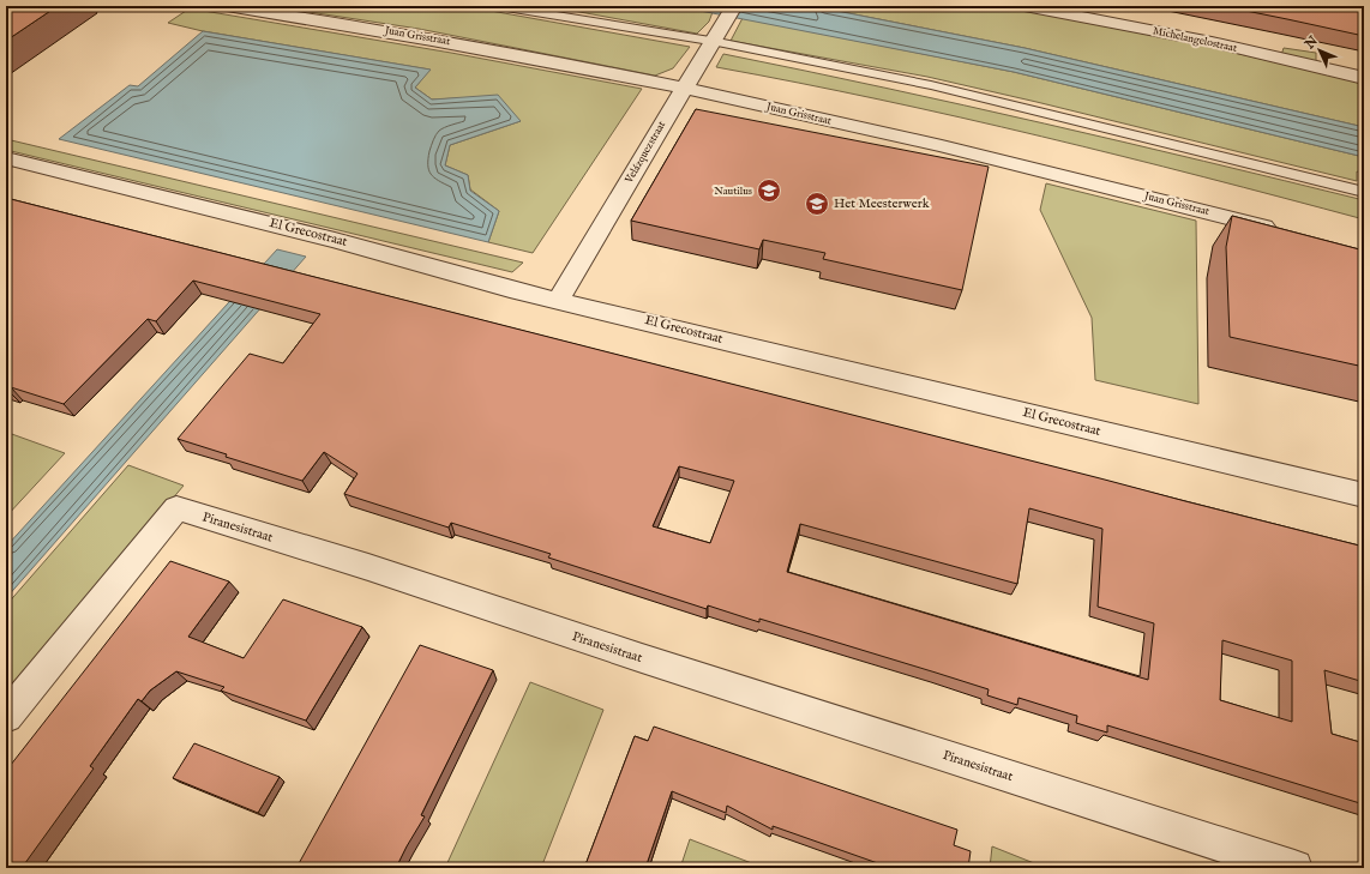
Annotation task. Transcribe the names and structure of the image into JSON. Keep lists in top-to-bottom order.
{
  "streets": {
    "street": [
      "Juan Grisstraat",
      "Michelangelostraat",
      "Velázquezstraat",
      "El Grecostraat",
      "Piranesistraat"
    ]
  },
  "crossings": [
    ["Juan Grisstraat", "Velázquezstraat"],
    ["Velázquezstraat", "El Grecostraat"]
  ],
  "places": {
    "school or university": ["Nautilus", "Het Meesterwerk"]
  },
  "north": "top left"
}
